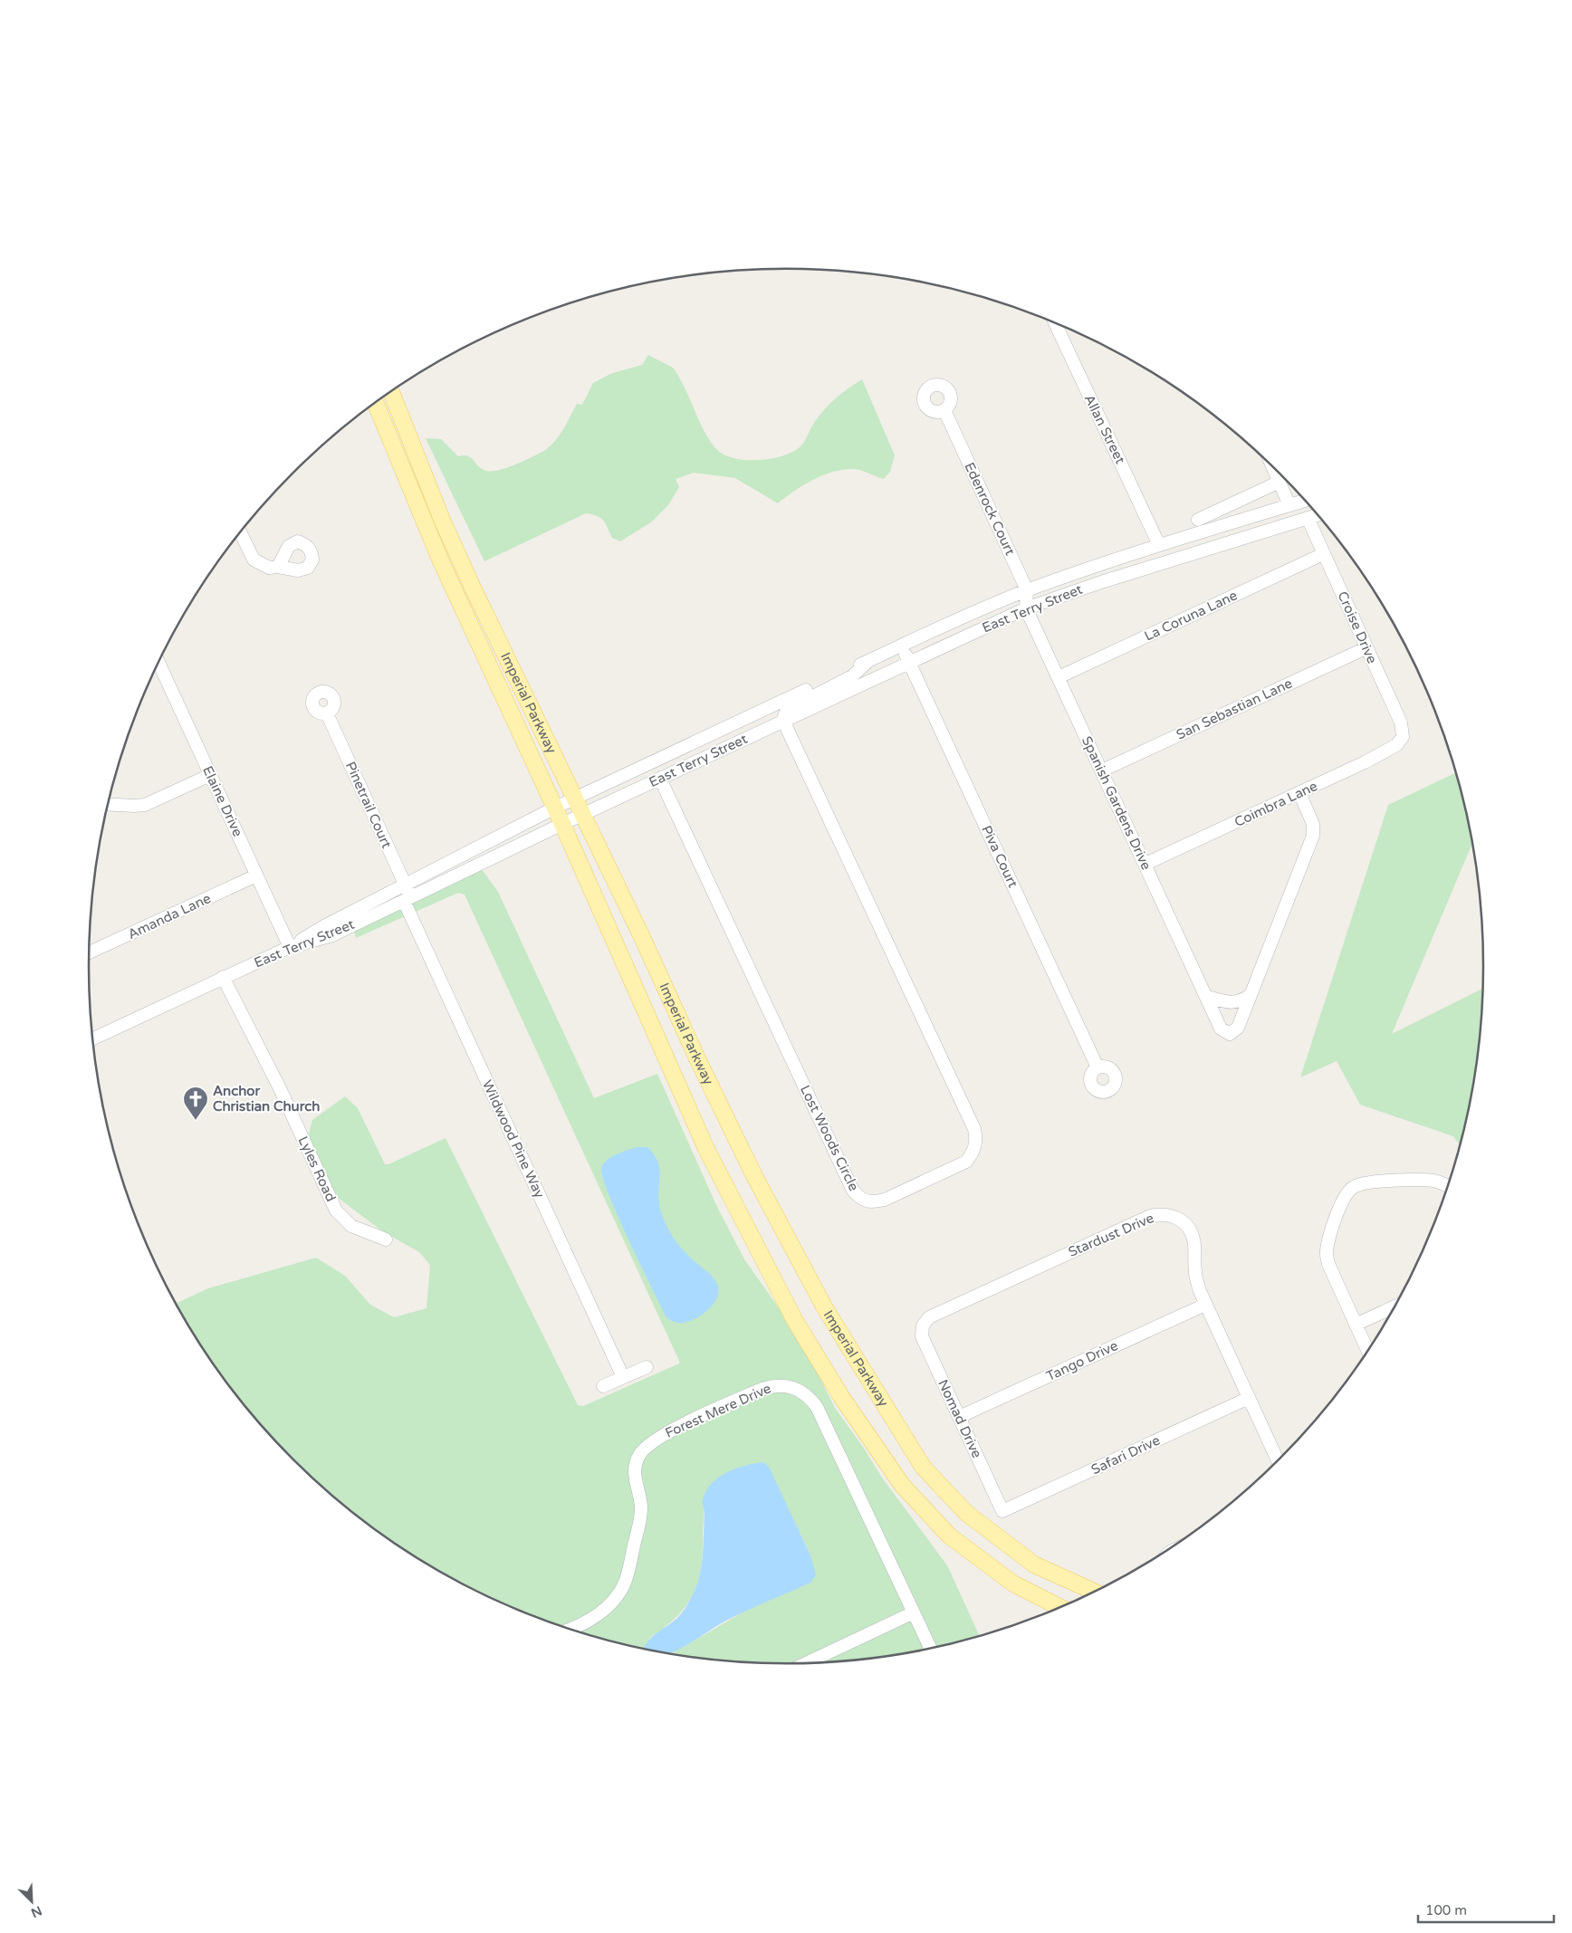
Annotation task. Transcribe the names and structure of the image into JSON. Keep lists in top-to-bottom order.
{
  "streets": {
    "main road": ["Imperial Parkway"],
    "street": [
      "Allan Street",
      "Edenrock Court",
      "East Terry Street",
      "La Coruna Lane",
      "Croise Drive",
      "San Sebastian Lane",
      "Elaine Drive",
      "Spanish Gardens Drive",
      "Coimbra Lane",
      "Pinetrail Court",
      "Piva Court",
      "Amanda Lane",
      "Lost Woods Circle",
      "Wildwood Pine Way",
      "Lyles Road",
      "Stardust Drive",
      "Tango Drive",
      "Forest Mere Drive",
      "Nomad Drive",
      "Safari Drive"
    ]
  },
  "crossings": [
    ["Edenrock Court", "East Terry Street"],
    ["Edenrock Court", "Spanish Gardens Drive"],
    ["East Terry Street", "Croise Drive"],
    ["East Terry Street", "Imperial Parkway"],
    ["East Terry Street", "Elaine Drive"],
    ["East Terry Street", "Spanish Gardens Drive"],
    ["East Terry Street", "Pinetrail Court"],
    ["East Terry Street", "Piva Court"],
    ["East Terry Street", "Lost Woods Circle"],
    ["East Terry Street", "Wildwood Pine Way"],
    ["East Terry Street", "Lyles Road"],
    ["La Coruna Lane", "Croise Drive"],
    ["La Coruna Lane", "Spanish Gardens Drive"],
    ["Croise Drive", "San Sebastian Lane"],
    ["Croise Drive", "Coimbra Lane"],
    ["San Sebastian Lane", "Spanish Gardens Drive"],
    ["Elaine Drive", "Amanda Lane"],
    ["Spanish Gardens Drive", "Coimbra Lane"],
    ["Pinetrail Court", "Wildwood Pine Way"],
    ["Stardust Drive", "Tango Drive"],
    ["Stardust Drive", "Nomad Drive"],
    ["Stardust Drive", "Safari Drive"],
    ["Tango Drive", "Nomad Drive"],
    ["Nomad Drive", "Safari Drive"]
  ],
  "places": {
    "church": ["Anchor Christian Church"]
  },
  "scale_bar": "100 m",
  "north": "bottom right"
}
